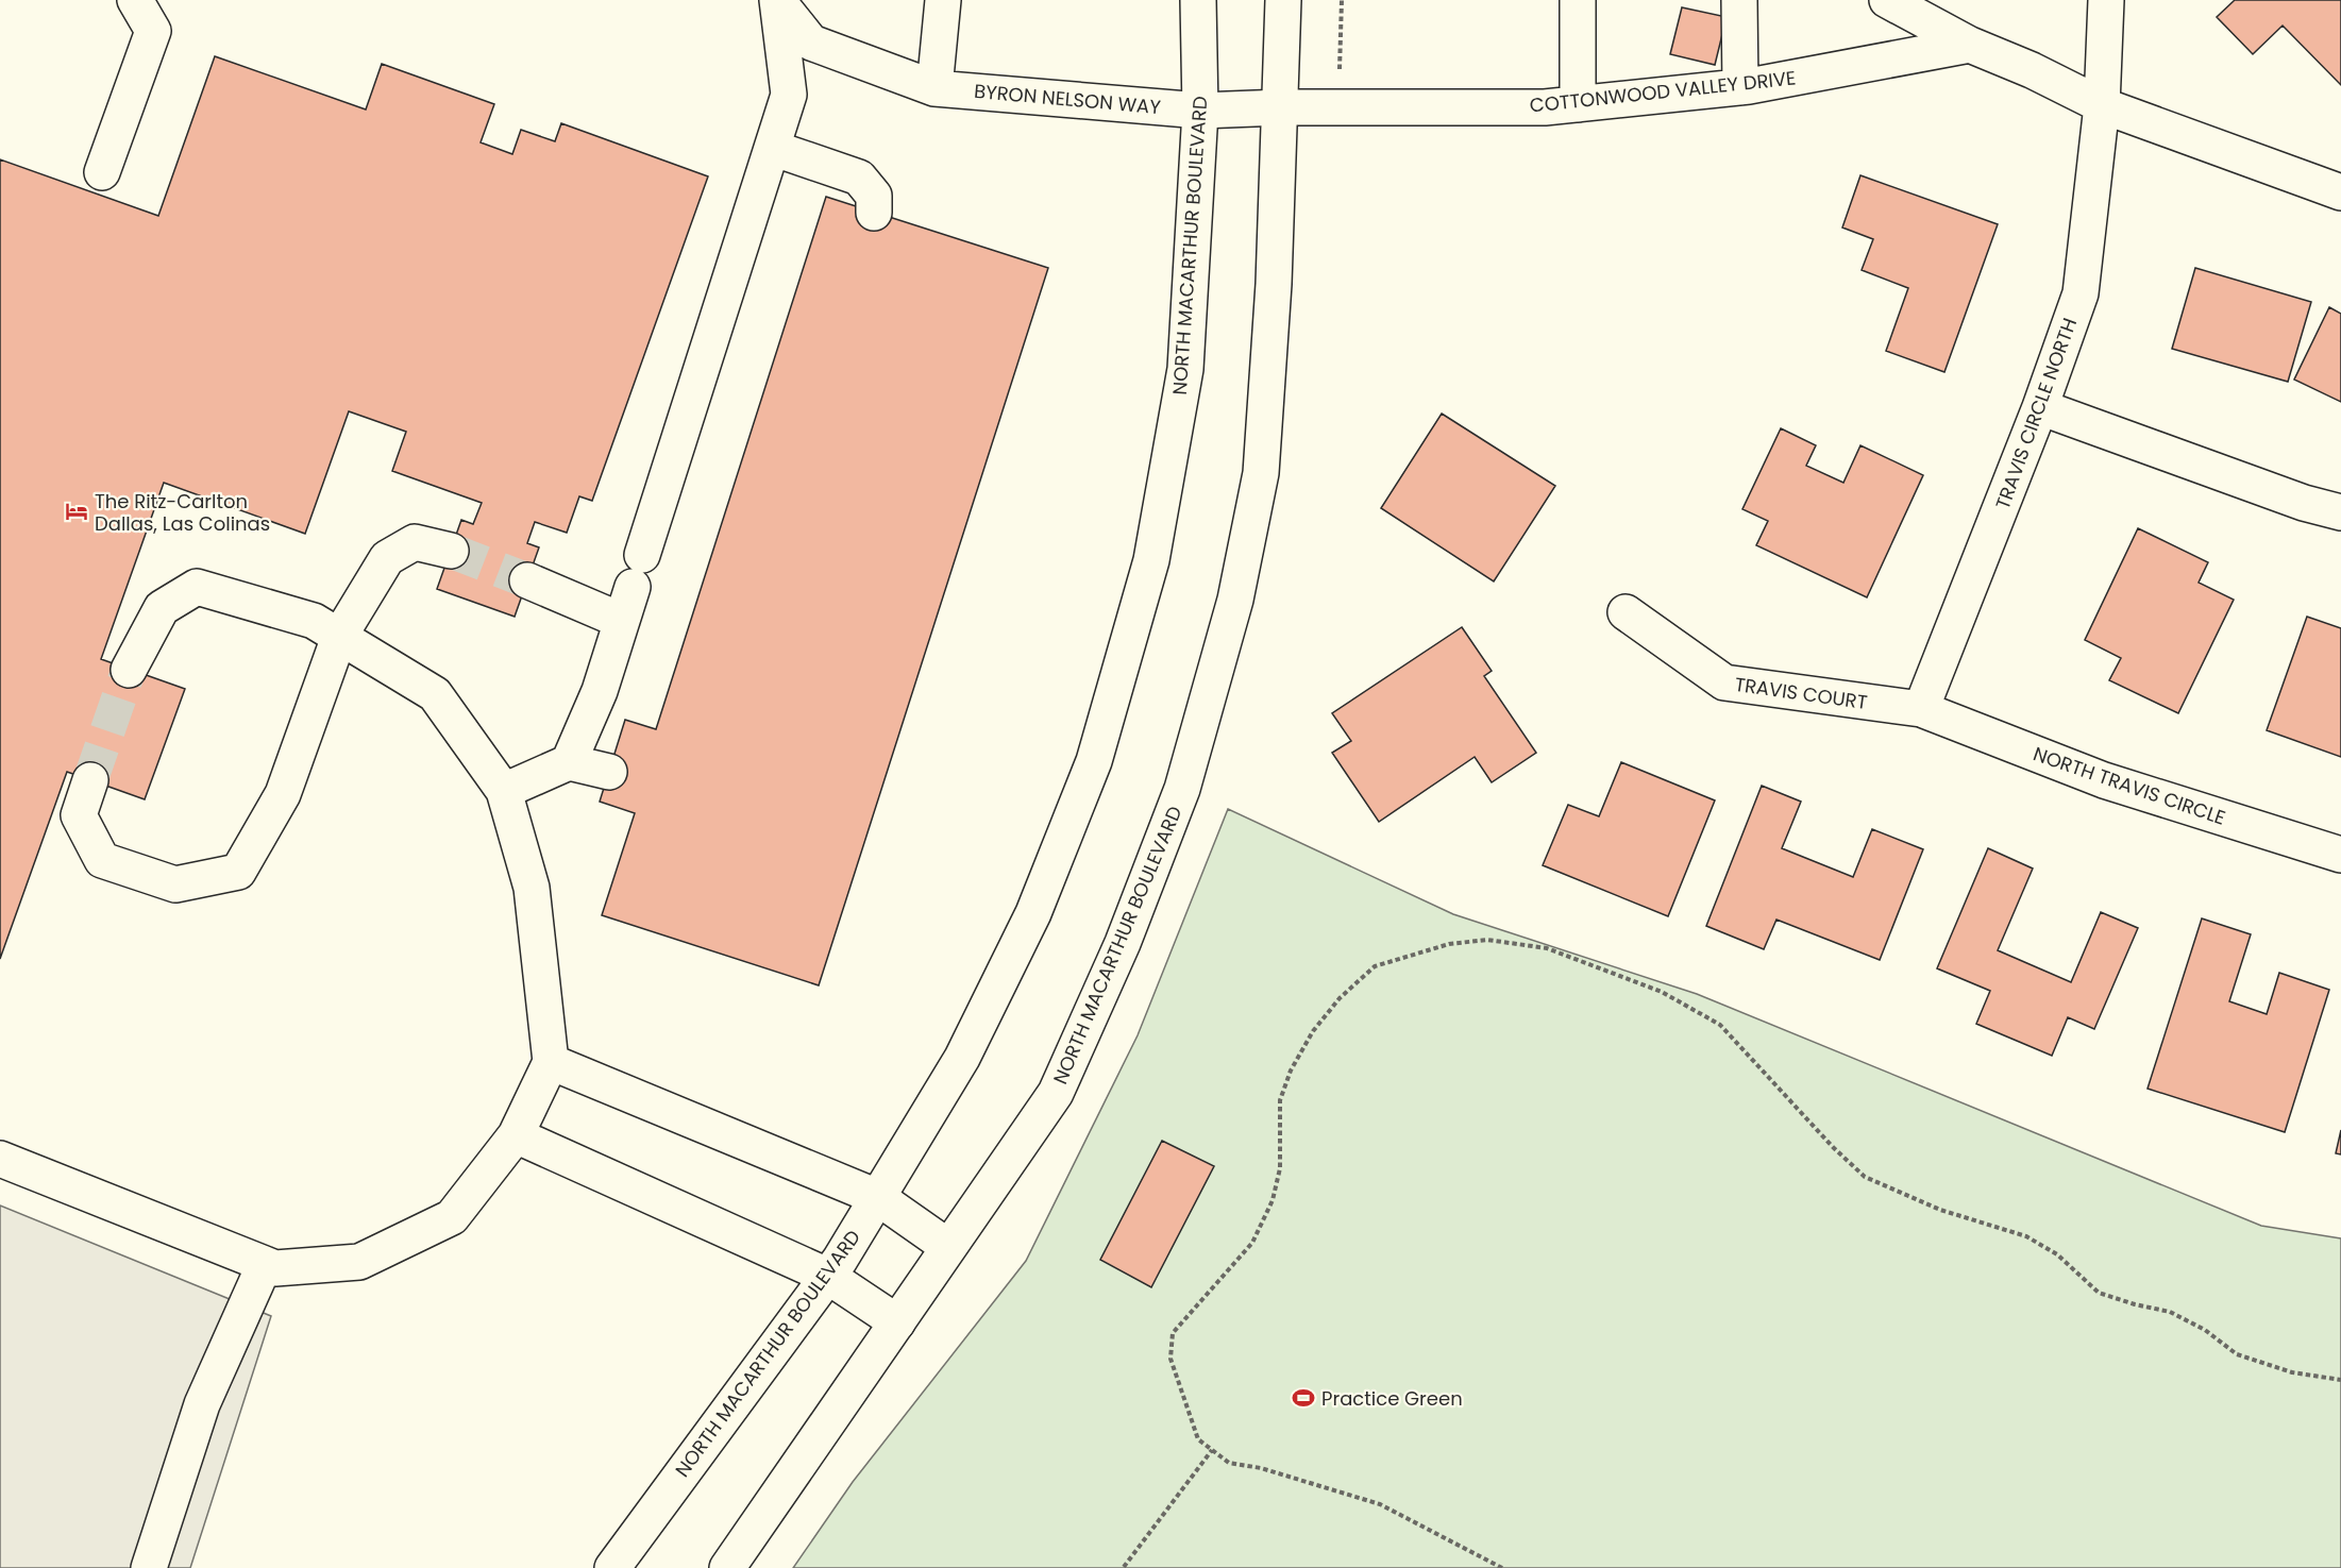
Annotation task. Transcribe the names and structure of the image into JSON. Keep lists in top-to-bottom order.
{
  "streets": {
    "street": [
      "COTTONWOOD VALLEY DRIVE",
      "BYRON NELSON WAY",
      "NORTH MACARTHUR BOULEVARD",
      "TRAVIS CIRCLE NORTH",
      "TRAVIS COURT",
      "NORTH TRAVIS CIRCLE"
    ]
  },
  "crossings": [
    ["COTTONWOOD VALLEY DRIVE", "BYRON NELSON WAY"],
    ["COTTONWOOD VALLEY DRIVE", "NORTH MACARTHUR BOULEVARD"],
    ["BYRON NELSON WAY", "NORTH MACARTHUR BOULEVARD"],
    ["TRAVIS CIRCLE NORTH", "TRAVIS COURT"],
    ["TRAVIS CIRCLE NORTH", "NORTH TRAVIS CIRCLE"],
    ["TRAVIS COURT", "NORTH TRAVIS CIRCLE"]
  ],
  "places": {
    "hotel": ["The Ritz-Carlton Dallas, Las Colinas"],
    "sports": ["Practice Green"]
  }
}
